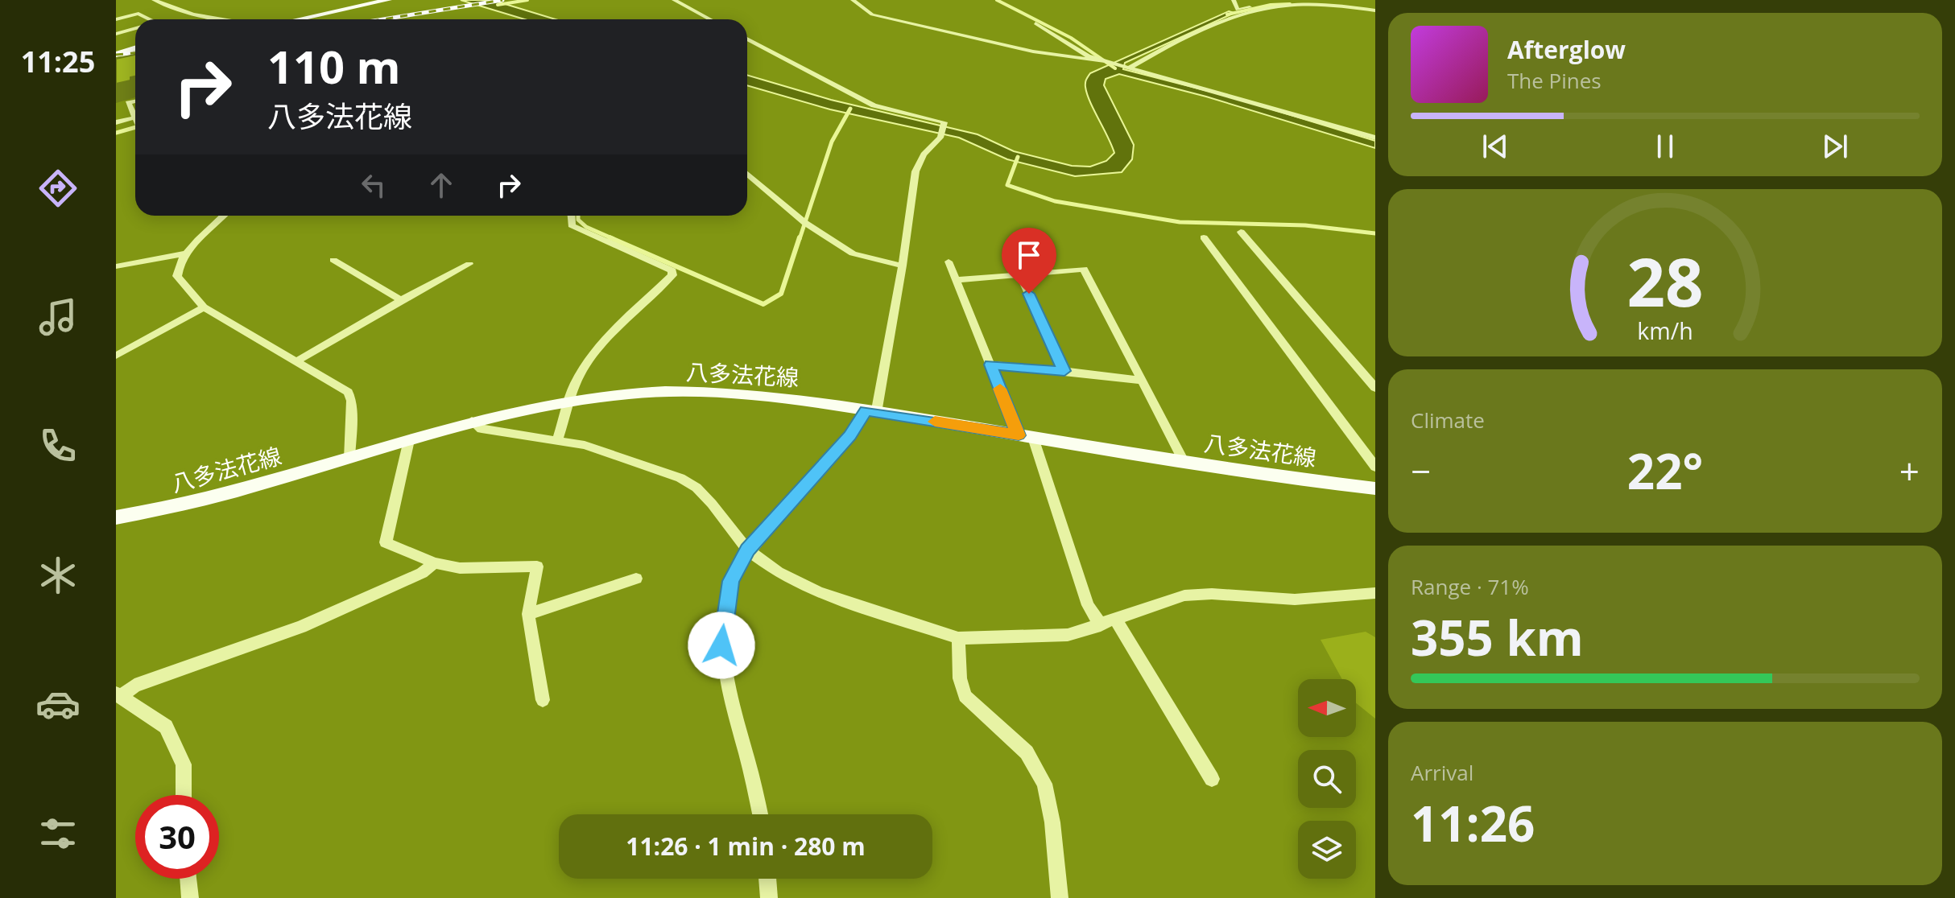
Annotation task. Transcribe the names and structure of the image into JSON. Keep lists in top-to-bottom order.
{
  "streets": {
    "main road": ["八多法花線"]
  },
  "north": "left",
  "page": {
    "tabs": "11:25",
    "turn": ["110 m", "八多法花線"],
    "song": ["Afterglow", "The Pines"],
    "tile": [
      "Climate",
      ["Range · 71%", "355 km"],
      ["Arrival", "11:26"]
    ],
    "heat": ["−", "22°", "+"],
    "limit": "30",
    "trip": "11:26 · 1 min · 280 m",
    "gauge": ["28", "km/h"]
  }
}
